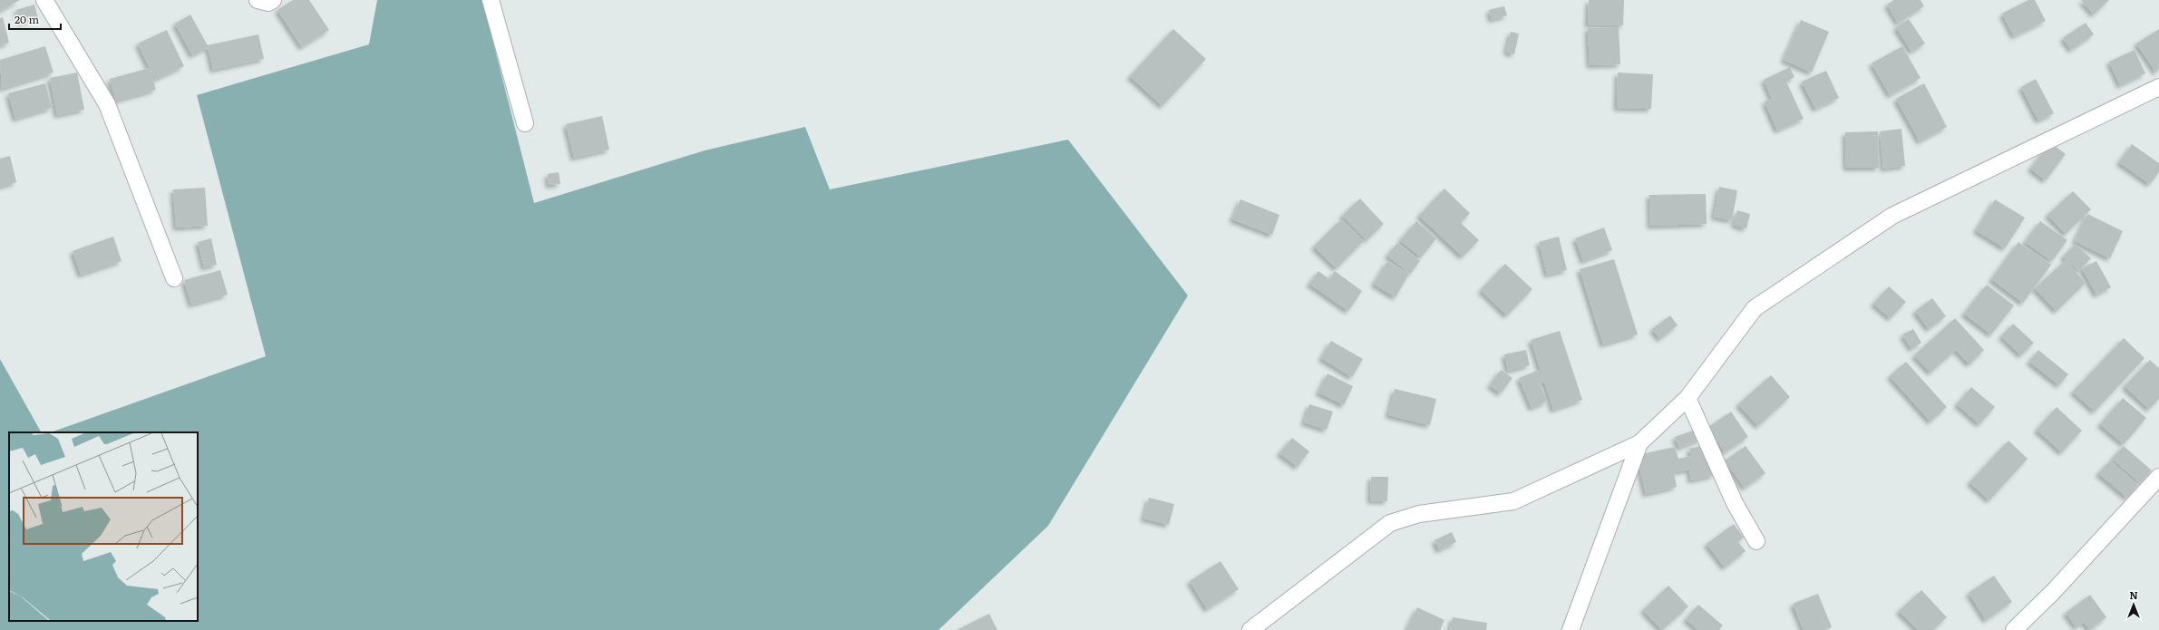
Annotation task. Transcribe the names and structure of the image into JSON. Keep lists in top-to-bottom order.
{
  "scale_bar": "20 m",
  "north": "top"
}
